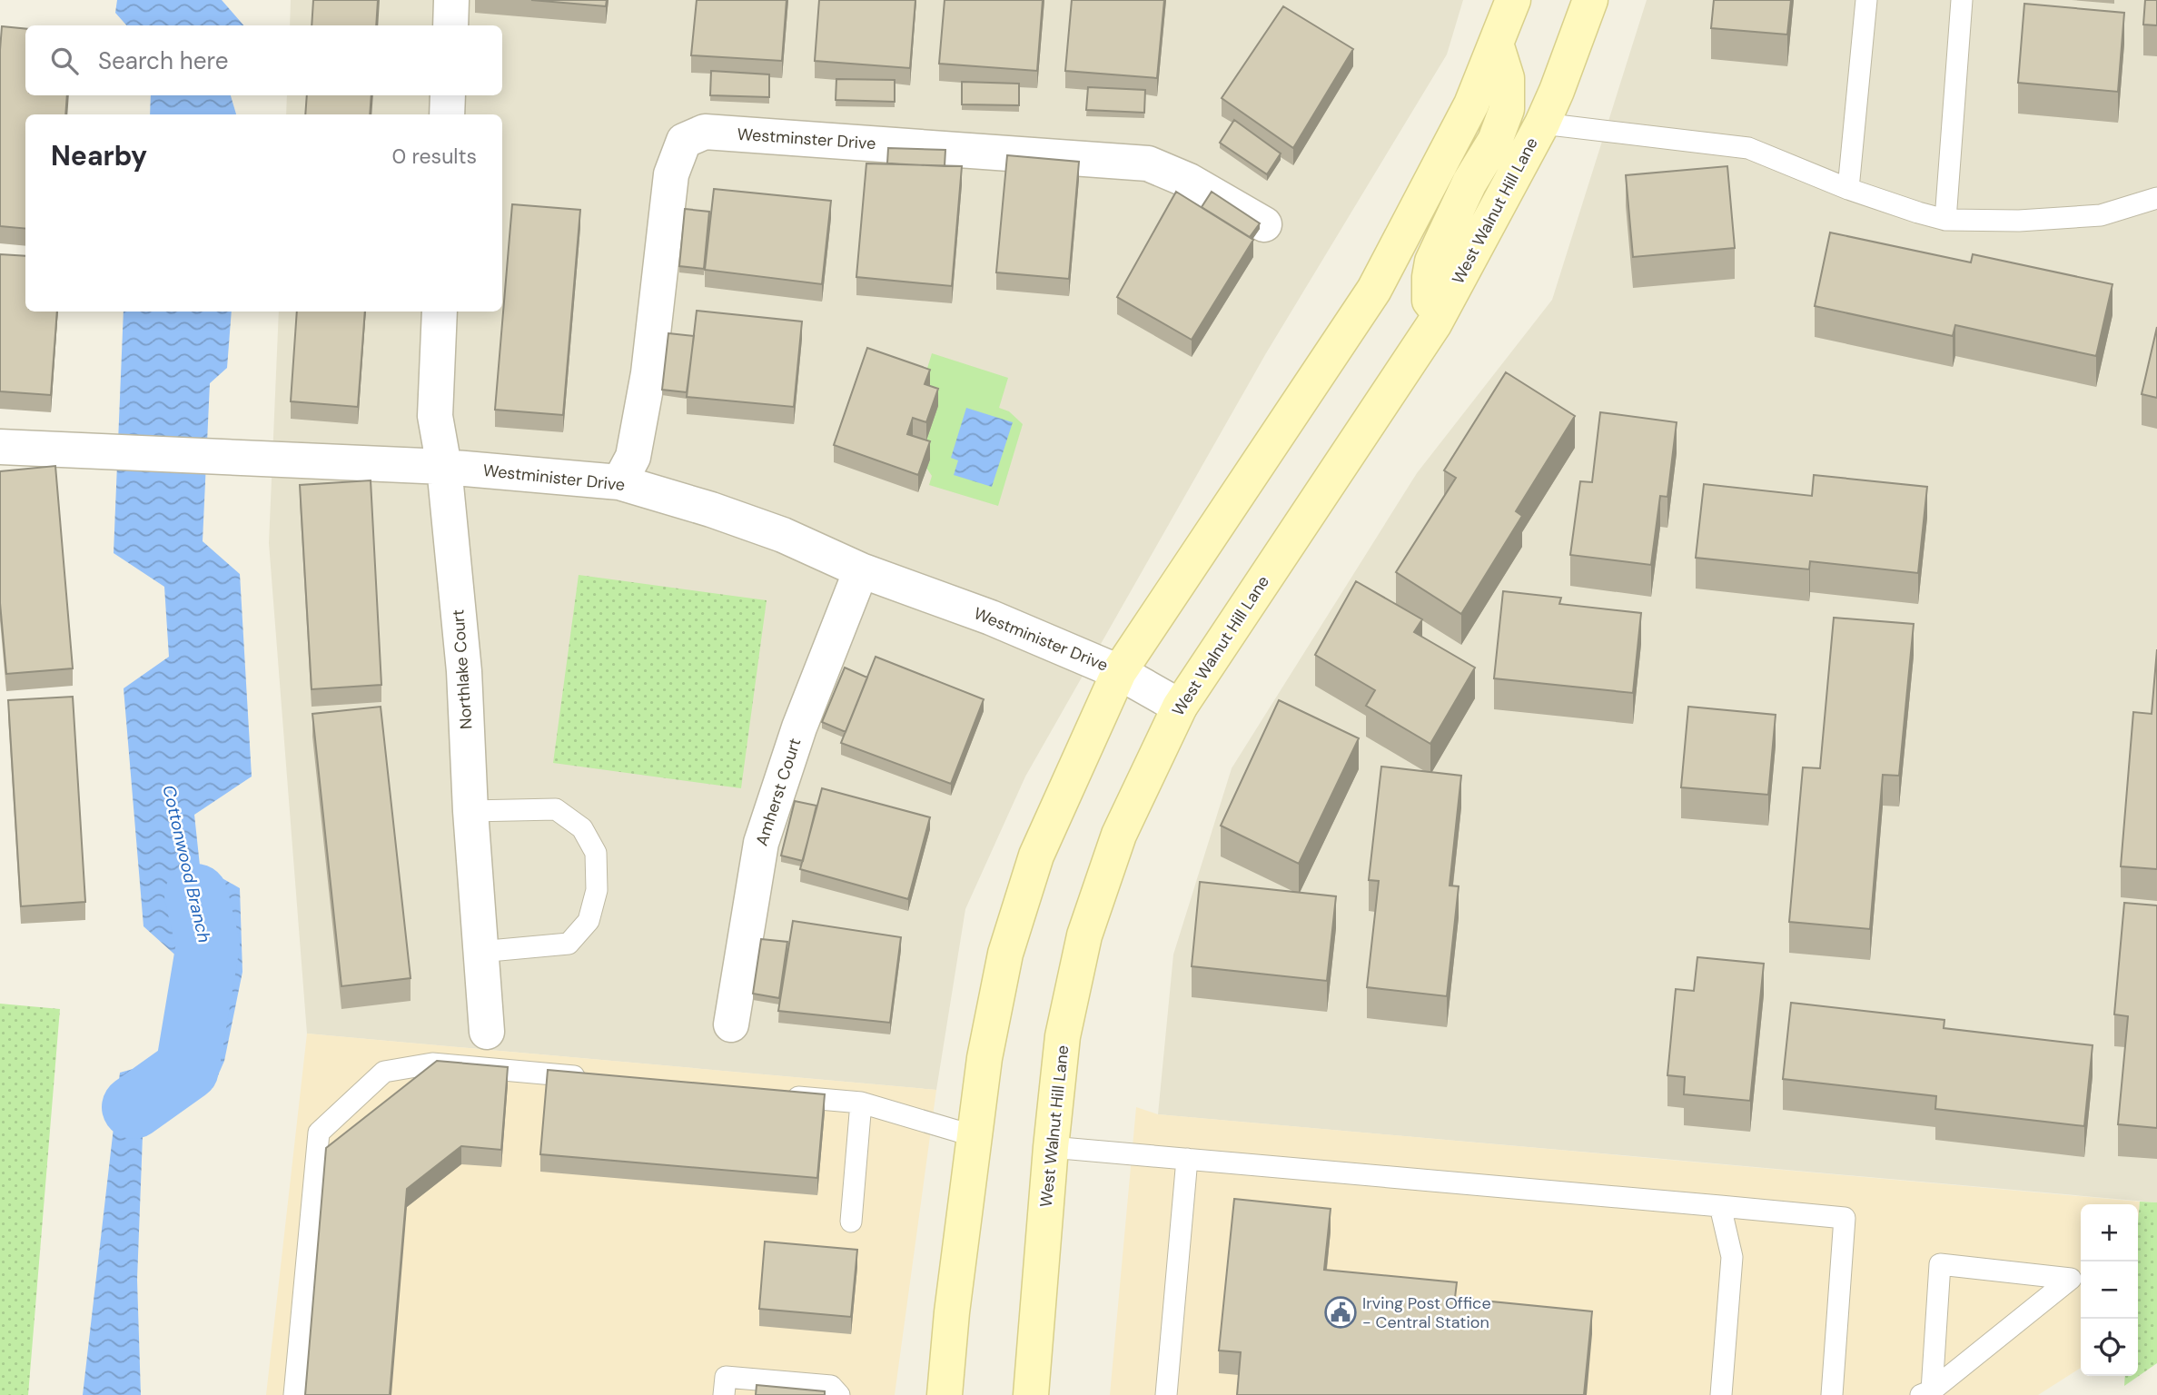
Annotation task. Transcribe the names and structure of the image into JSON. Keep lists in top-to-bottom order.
{
  "streets": {
    "main road": ["West Walnut Hill Lane"],
    "street": [
      "Westminster Drive",
      "Westminister Drive",
      "Northlake Court",
      "Amherst Court"
    ]
  },
  "crossings": [
    ["Westminster Drive", "Westminister Drive"],
    ["West Walnut Hill Lane", "Westminister Drive"],
    ["Westminister Drive", "Northlake Court"],
    ["Westminister Drive", "Amherst Court"]
  ],
  "water": ["Cottonwood Branch"],
  "places": {
    "public building": ["Irving Post Office - Central Station"]
  },
  "page": {
    "search": "Search here",
    "heading": ["Nearby", "0 results"],
    "map_buttons": ["+", "−"]
  }
}
